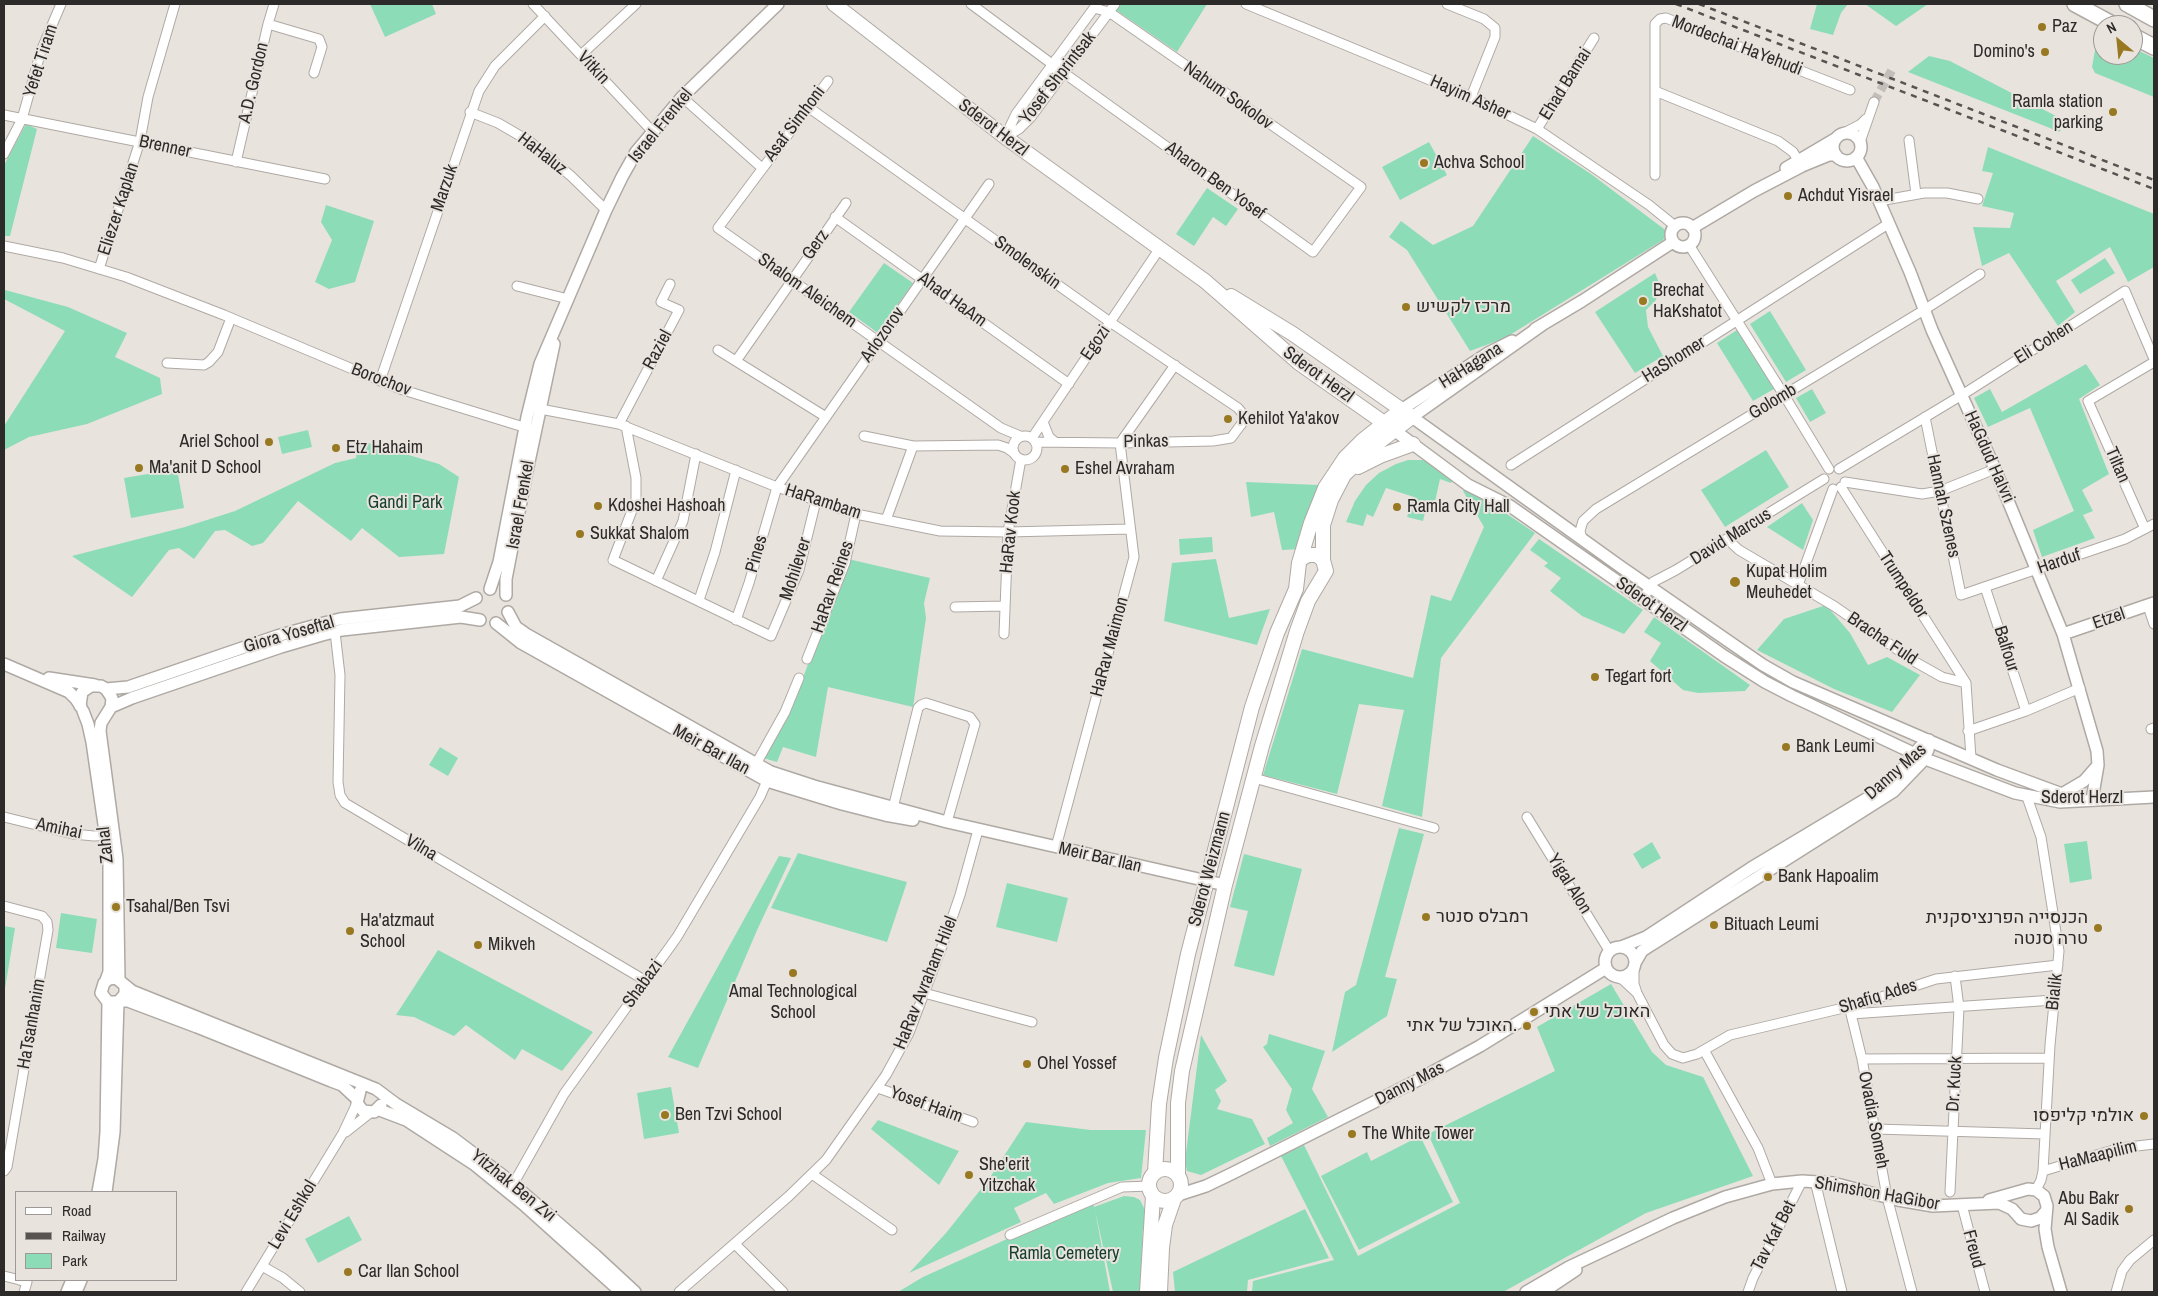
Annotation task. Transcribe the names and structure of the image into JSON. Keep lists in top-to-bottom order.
{
  "streets": {
    "main road": ["Sderot Herzl", "Sderot Weizmann"],
    "street": [
      "Mordechai HaYehudi",
      "Yefet Tiram",
      "Vitkin",
      "Yosef Shprintsak",
      "A.D. Gordon",
      "Ehad Bamai",
      "Nahum Sokolov",
      "Hayim Asher",
      "Asaf Simhoni",
      "Israel Frenkel",
      "Brenner",
      "HaHaluz",
      "Aharon Ben Yosef",
      "Marzuk",
      "Eliezer Kaplan",
      "Gerz",
      "Smolenskin",
      "Shalom Aleichem",
      "Ahad HaAm",
      "Arlozorov",
      "Egozi",
      "Eli Cohen",
      "Raziel",
      "HaShomer",
      "HaHagana",
      "Borochov",
      "Golomb",
      "Pinkas",
      "HaGdud HaIvri",
      "Tiltan",
      "HaRambam",
      "Hannah Szenes",
      "HaRav Kook",
      "David Marcus",
      "Pines",
      "Harduf",
      "Mohilever",
      "Trumpeldor",
      "HaRav Reines",
      "Etzel",
      "Giora Yoseftal",
      "Bracha Fuld",
      "HaRav Maimon",
      "Balfour",
      "Meir Bar Ilan",
      "Danny Mas",
      "Amihai",
      "Zahal",
      "Vilna",
      "Yigal Alon",
      "HaRav Avraham Hilel",
      "Shabazi",
      "Bialik",
      "Shafiq Ades",
      "HaTsanhanim",
      "Dr. Kuck",
      "Yosef Haim",
      "Ovadia Someh",
      "HaMaapilim",
      "Yitzhak Ben Zvi",
      "Shimshon HaGibor",
      "Levi Eshkol",
      "Tav Kaf Bet",
      "Freud"
    ]
  },
  "crossings": [
    ["Yefet Tiram", "Brenner"],
    ["Vitkin", "Israel Frenkel"],
    ["Vitkin", "Marzuk"],
    ["Yosef Shprintsak", "Nahum Sokolov"],
    ["Yosef Shprintsak", "Sderot Herzl"],
    ["Yosef Shprintsak", "Aharon Ben Yosef"],
    ["A.D. Gordon", "Brenner"],
    ["Ehad Bamai", "Hayim Asher"],
    ["Nahum Sokolov", "Aharon Ben Yosef"],
    ["Hayim Asher", "HaHagana"],
    ["Asaf Simhoni", "Israel Frenkel"],
    ["Asaf Simhoni", "Smolenskin"],
    ["Asaf Simhoni", "Shalom Aleichem"],
    ["Israel Frenkel", "HaHaluz"],
    ["Israel Frenkel", "Borochov"],
    ["Israel Frenkel", "HaRambam"],
    ["Israel Frenkel", "Giora Yoseftal"],
    ["Israel Frenkel", "Meir Bar Ilan"],
    ["Sderot Herzl", "Egozi"],
    ["Sderot Herzl", "HaHagana"],
    ["Sderot Herzl", "Golomb"],
    ["Sderot Herzl", "David Marcus"],
    ["Sderot Herzl", "Danny Mas"],
    ["Sderot Herzl", "Sderot Weizmann"],
    ["Sderot Herzl", "Bialik"],
    ["Brenner", "Eliezer Kaplan"],
    ["HaHaluz", "Marzuk"],
    ["Marzuk", "Borochov"],
    ["Eliezer Kaplan", "Borochov"],
    ["Gerz", "Shalom Aleichem"],
    ["Gerz", "Ahad HaAm"],
    ["Smolenskin", "Arlozorov"],
    ["Smolenskin", "Egozi"],
    ["Smolenskin", "Pinkas"],
    ["Shalom Aleichem", "Arlozorov"],
    ["Shalom Aleichem", "Egozi"],
    ["Shalom Aleichem", "Pinkas"],
    ["Shalom Aleichem", "HaRav Kook"],
    ["Ahad HaAm", "Arlozorov"],
    ["Ahad HaAm", "Egozi"],
    ["Arlozorov", "HaRambam"],
    ["Arlozorov", "Pines"],
    ["Egozi", "Pinkas"],
    ["Egozi", "HaRav Kook"],
    ["Eli Cohen", "HaGdud HaIvri"],
    ["Eli Cohen", "Tiltan"],
    ["Raziel", "HaRambam"],
    ["HaShomer", "HaGdud HaIvri"],
    ["HaHagana", "Sderot Weizmann"],
    ["Golomb", "HaGdud HaIvri"],
    ["Pinkas", "HaRav Kook"],
    ["Pinkas", "HaRav Maimon"],
    ["HaGdud HaIvri", "Harduf"],
    ["HaGdud HaIvri", "Etzel"],
    ["Tiltan", "Harduf"],
    ["HaRambam", "HaRav Kook"],
    ["HaRambam", "Pines"],
    ["HaRambam", "Mohilever"],
    ["HaRambam", "HaRav Reines"],
    ["HaRambam", "HaRav Maimon"],
    ["Hannah Szenes", "Harduf"],
    ["David Marcus", "Trumpeldor"],
    ["David Marcus", "Bracha Fuld"],
    ["Pines", "Mohilever"],
    ["Harduf", "Balfour"],
    ["Trumpeldor", "Bracha Fuld"],
    ["Giora Yoseftal", "Meir Bar Ilan"],
    ["Giora Yoseftal", "Zahal"],
    ["Giora Yoseftal", "Vilna"],
    ["HaRav Maimon", "Meir Bar Ilan"],
    ["Meir Bar Ilan", "Sderot Weizmann"],
    ["Meir Bar Ilan", "HaRav Avraham Hilel"],
    ["Meir Bar Ilan", "Shabazi"],
    ["Danny Mas", "Sderot Weizmann"],
    ["Danny Mas", "Yigal Alon"],
    ["Amihai", "Zahal"],
    ["Vilna", "Shabazi"],
    ["HaRav Avraham Hilel", "Yosef Haim"],
    ["Shabazi", "Yitzhak Ben Zvi"],
    ["Bialik", "Shafiq Ades"],
    ["Bialik", "HaMaapilim"],
    ["Bialik", "Shimshon HaGibor"],
    ["Shafiq Ades", "Dr. Kuck"],
    ["Shafiq Ades", "Ovadia Someh"],
    ["Ovadia Someh", "Shimshon HaGibor"],
    ["Yitzhak Ben Zvi", "Levi Eshkol"],
    ["Shimshon HaGibor", "Tav Kaf Bet"],
    ["Shimshon HaGibor", "Freud"]
  ],
  "parks": ["Gandi Park", "Ramla Cemetery"],
  "places": [
    "Paz",
    "Domino's",
    "Ramla station parking",
    "Achva School",
    "Achdut Yisrael",
    "Brechat HaKshatot",
    "מרכז לקשיש",
    "Kehilot Ya'akov",
    "Ariel School",
    "Etz Hahaim",
    "Ma'anit D School",
    "Eshel Avraham",
    "Kdoshei Hashoah",
    "Ramla City Hall",
    "Sukkat Shalom",
    "Kupat Holim Meuhedet",
    "Tegart fort",
    "Bank Leumi",
    "Bank Hapoalim",
    "Tsahal/Ben Tsvi",
    "רמבלס סנטר",
    "Bituach Leumi",
    "הכנסייה הפרנציסקנית טרה סנטה",
    "Ha'atzmaut School",
    "Mikveh",
    "Amal Technological School",
    "האוכל של אתי",
    "האוכל של אתי.",
    "Ohel Yossef",
    "Ben Tzvi School",
    "אולמי קליפסו",
    "The White Tower",
    "She'erit Yitzchak",
    "Abu Bakr Al Sadik",
    "Car Ilan School"
  ],
  "legend": ["Road", "Railway", "Park"],
  "north": "top left"
}
